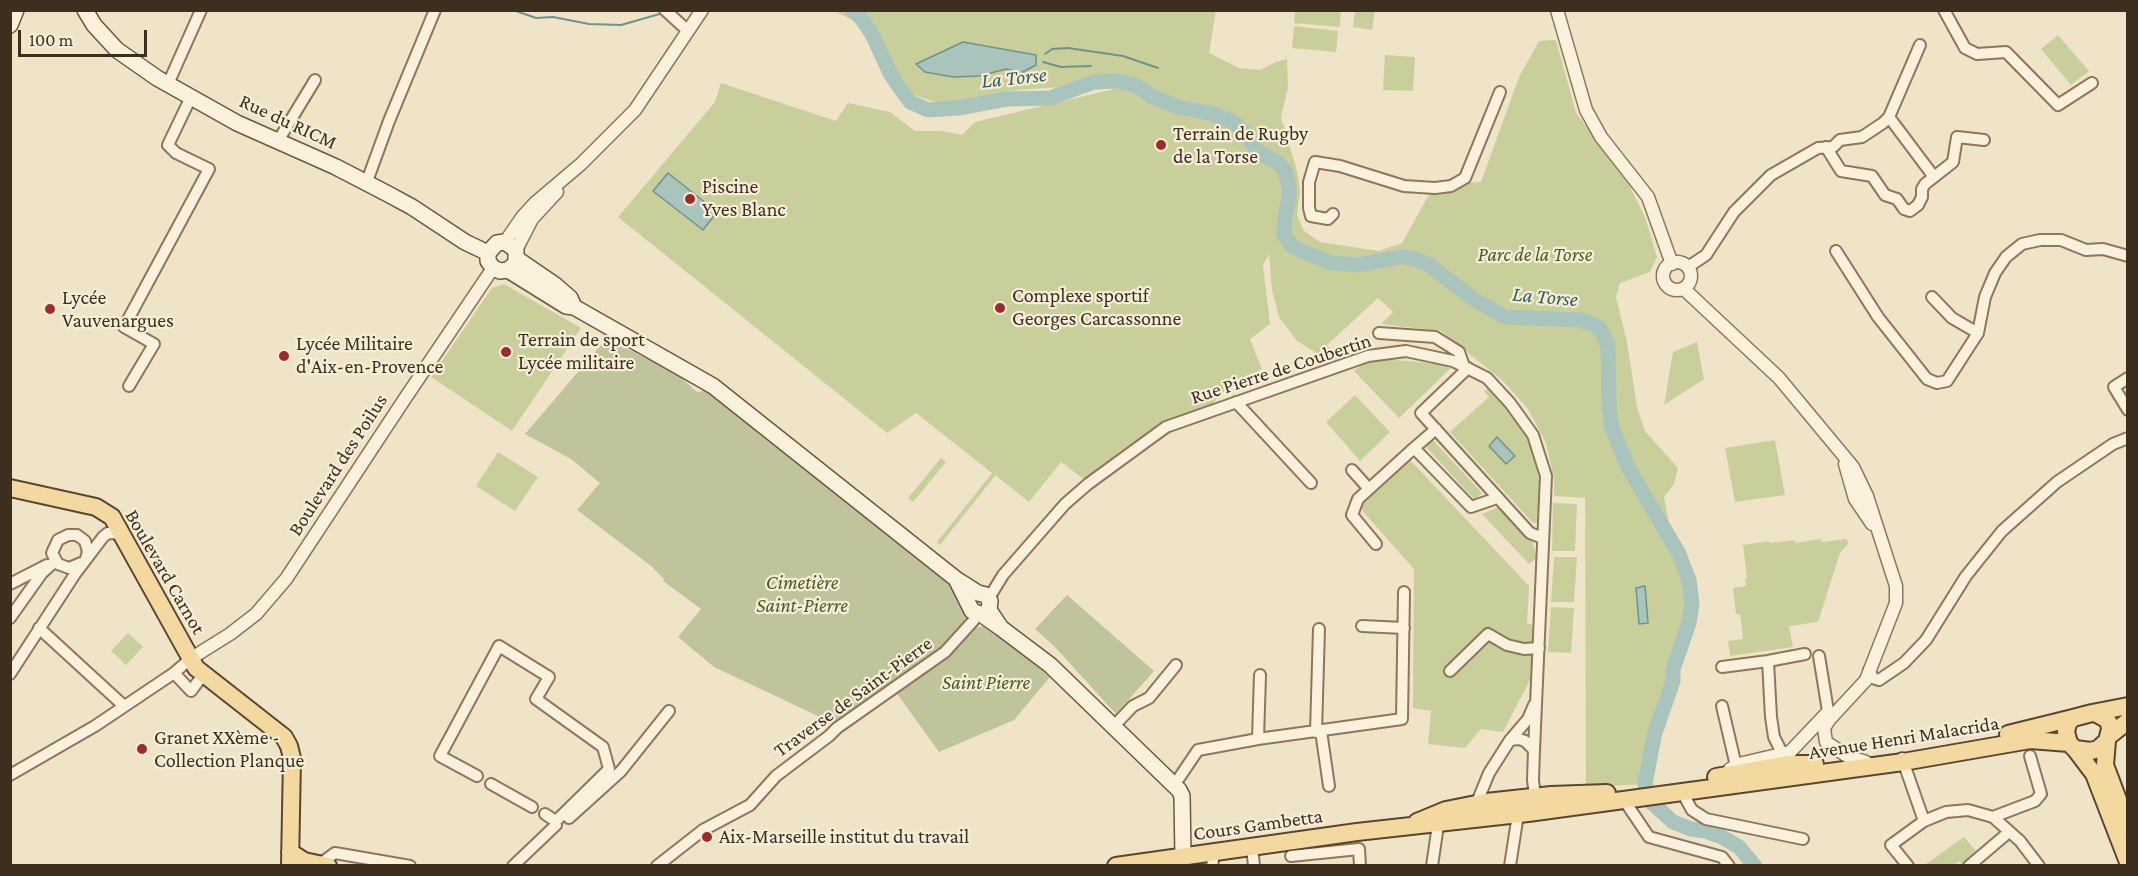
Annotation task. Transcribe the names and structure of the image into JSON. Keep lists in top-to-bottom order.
{
  "streets": {
    "main road": [
      "Rue du RICM",
      "Boulevard Carnot",
      "Avenue Henri Malacrida",
      "Cours Gambetta"
    ],
    "street": ["Rue Pierre de Coubertin", "Boulevard des Poilus", "Traverse de Saint-Pierre"]
  },
  "crossings": [
    ["Rue du RICM", "Rue Pierre de Coubertin"],
    ["Rue du RICM", "Boulevard des Poilus"],
    ["Rue du RICM", "Traverse de Saint-Pierre"],
    ["Rue Pierre de Coubertin", "Traverse de Saint-Pierre"],
    ["Rue Pierre de Coubertin", "Cours Gambetta"],
    ["Boulevard des Poilus", "Boulevard Carnot"],
    ["Avenue Henri Malacrida", "Cours Gambetta"]
  ],
  "water": ["La Torse"],
  "parks": ["Parc de la Torse", "Cimetière Saint-Pierre", "Saint Pierre"],
  "places": [
    "Terrain de Rugby de la Torse",
    "Piscine Yves Blanc",
    "Complexe sportif Georges Carcassonne",
    "Lycée Vauvenargues",
    "Terrain de sport Lycée militaire",
    "Lycée Militaire d'Aix-en-Provence",
    "Granet XXème - Collection Planque",
    "Aix-Marseille institut du travail"
  ],
  "scale_bar": "100 m"
}
